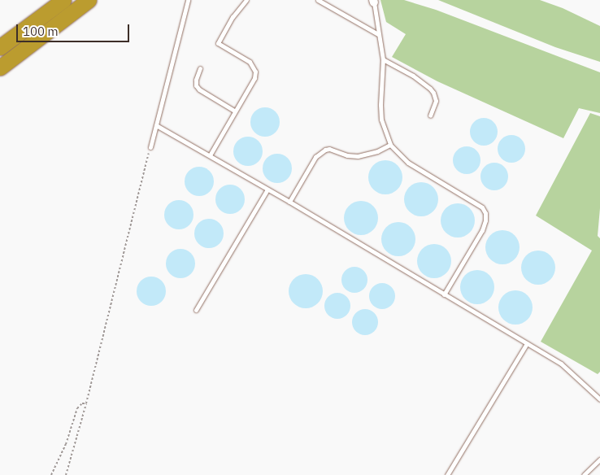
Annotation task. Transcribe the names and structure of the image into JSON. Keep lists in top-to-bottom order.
{
  "scale_bar": "100 m"
}
